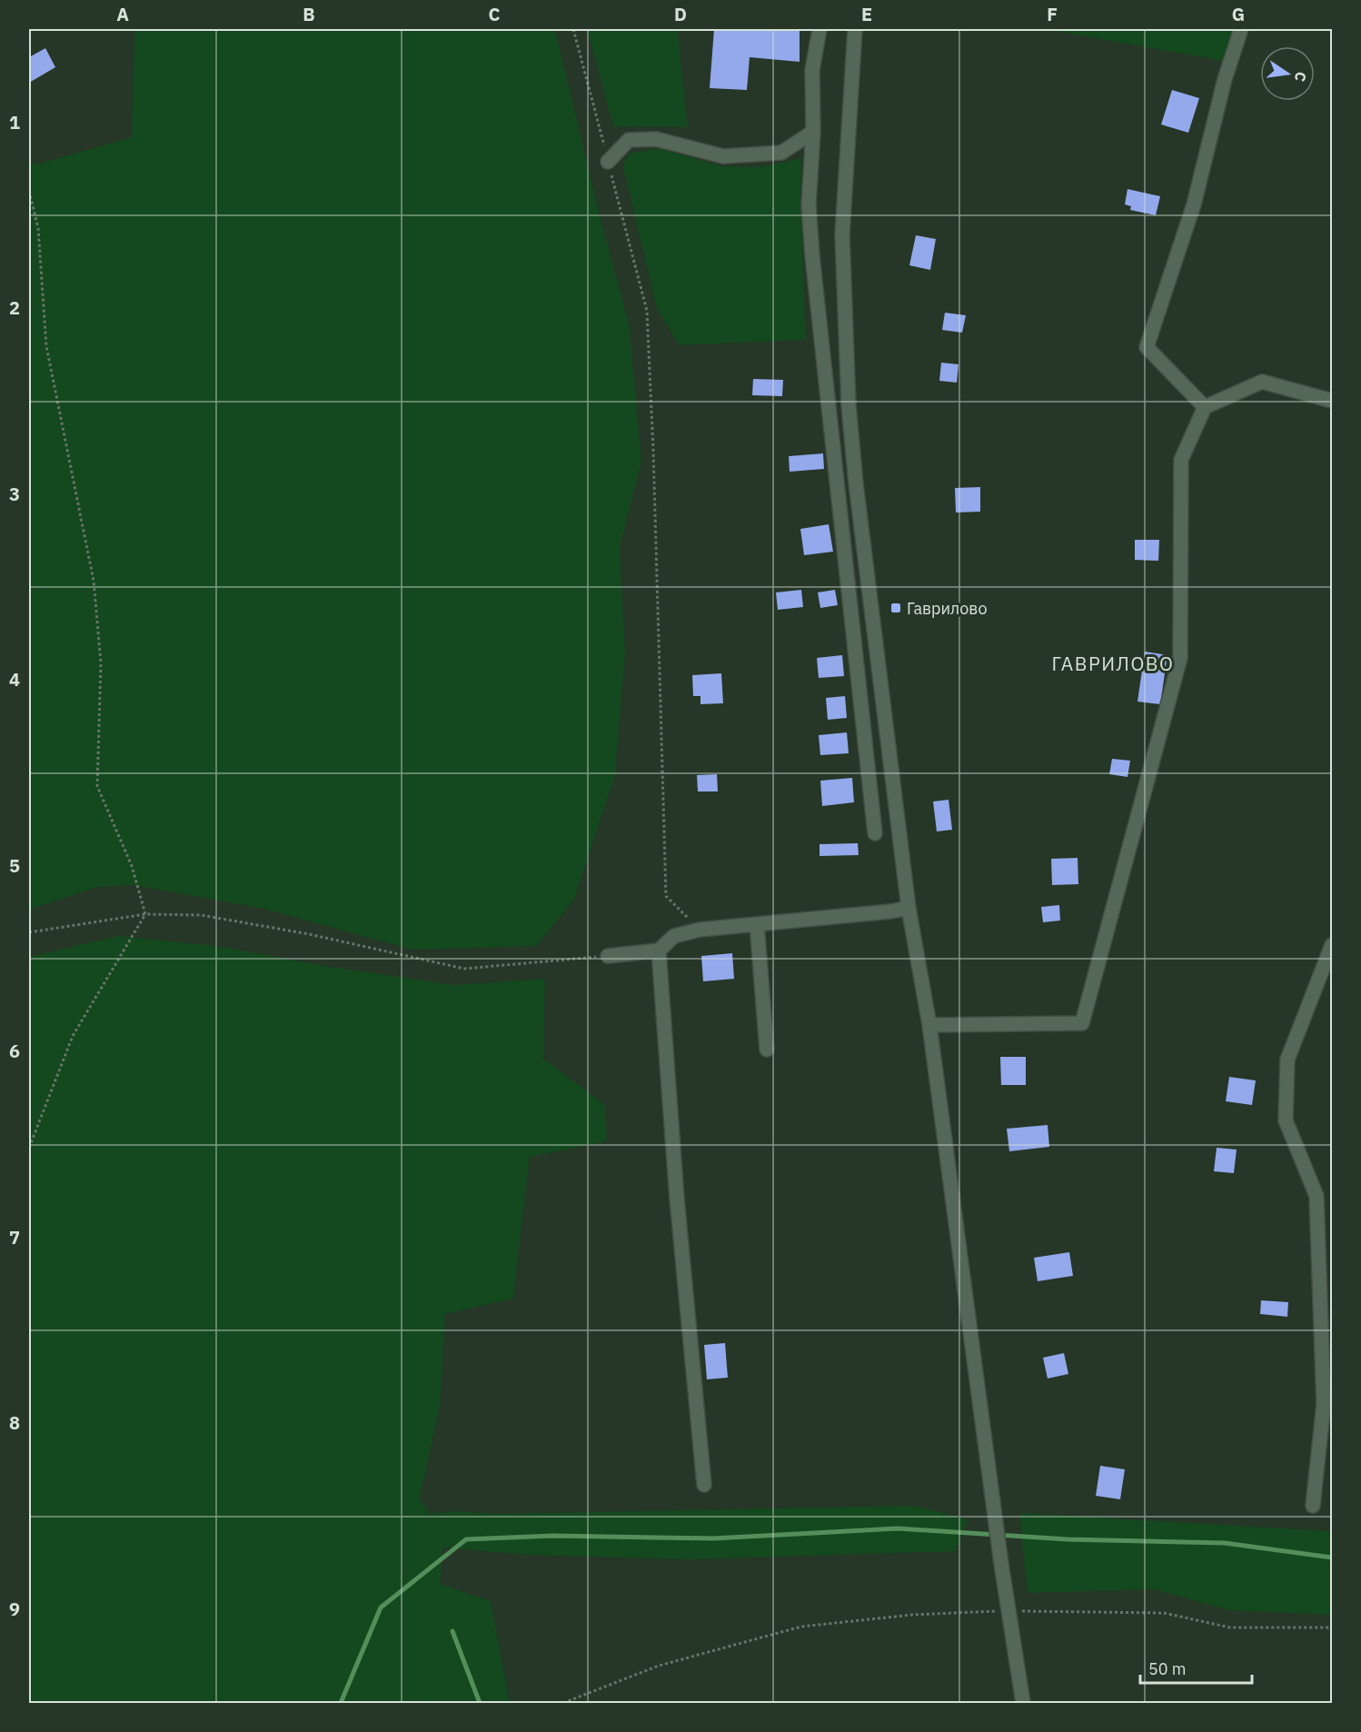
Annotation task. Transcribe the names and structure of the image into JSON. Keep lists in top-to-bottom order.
{
  "districts": ["ГАВРИЛОВО"],
  "places": {
    "transit": ["Гаврилово"]
  },
  "scale_bar": "50 m",
  "north": "right",
  "grid": {
    "columns": [
      "A",
      "B",
      "C",
      "D",
      "E",
      "F",
      "G"
    ],
    "rows": [
      "1",
      "2",
      "3",
      "4",
      "5",
      "6",
      "7",
      "8",
      "9"
    ]
  }
}
